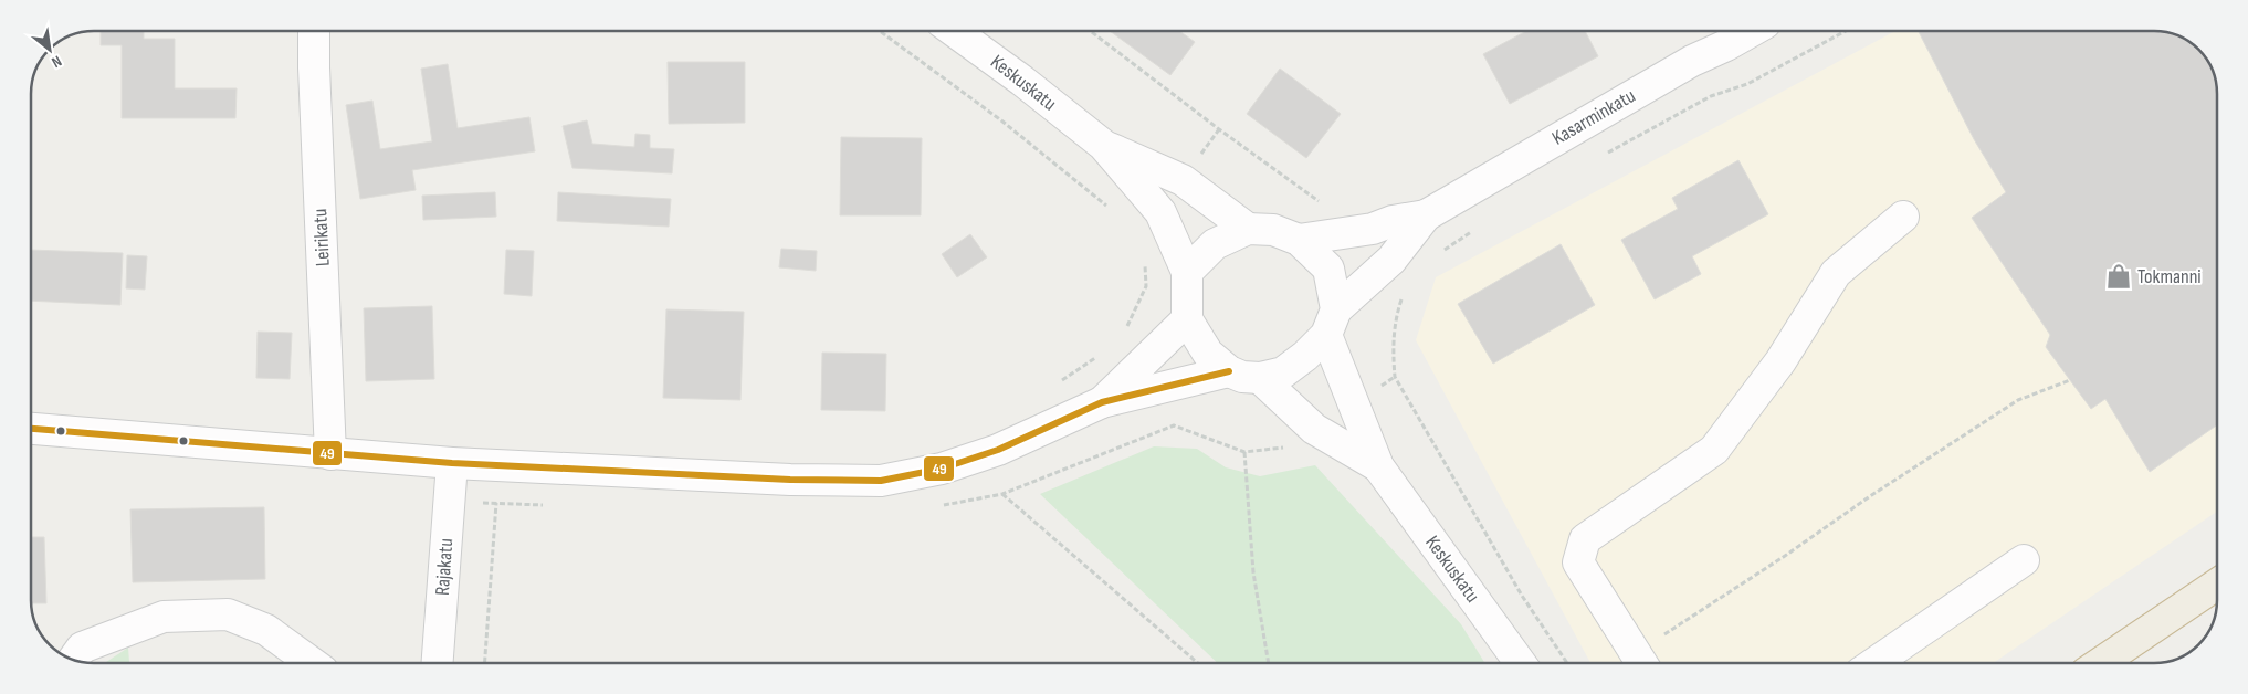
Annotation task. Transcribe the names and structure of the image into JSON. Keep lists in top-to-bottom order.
{
  "streets": {
    "street": [
      "Keskuskatu",
      "Kasarminkatu",
      "Leirikatu",
      "Rajakatu"
    ]
  },
  "crossings": [
    ["Keskuskatu", "Kasarminkatu"]
  ],
  "places": {
    "shop": ["Tokmanni"]
  },
  "lines": ["transit line 49"],
  "north": "bottom right"
}
